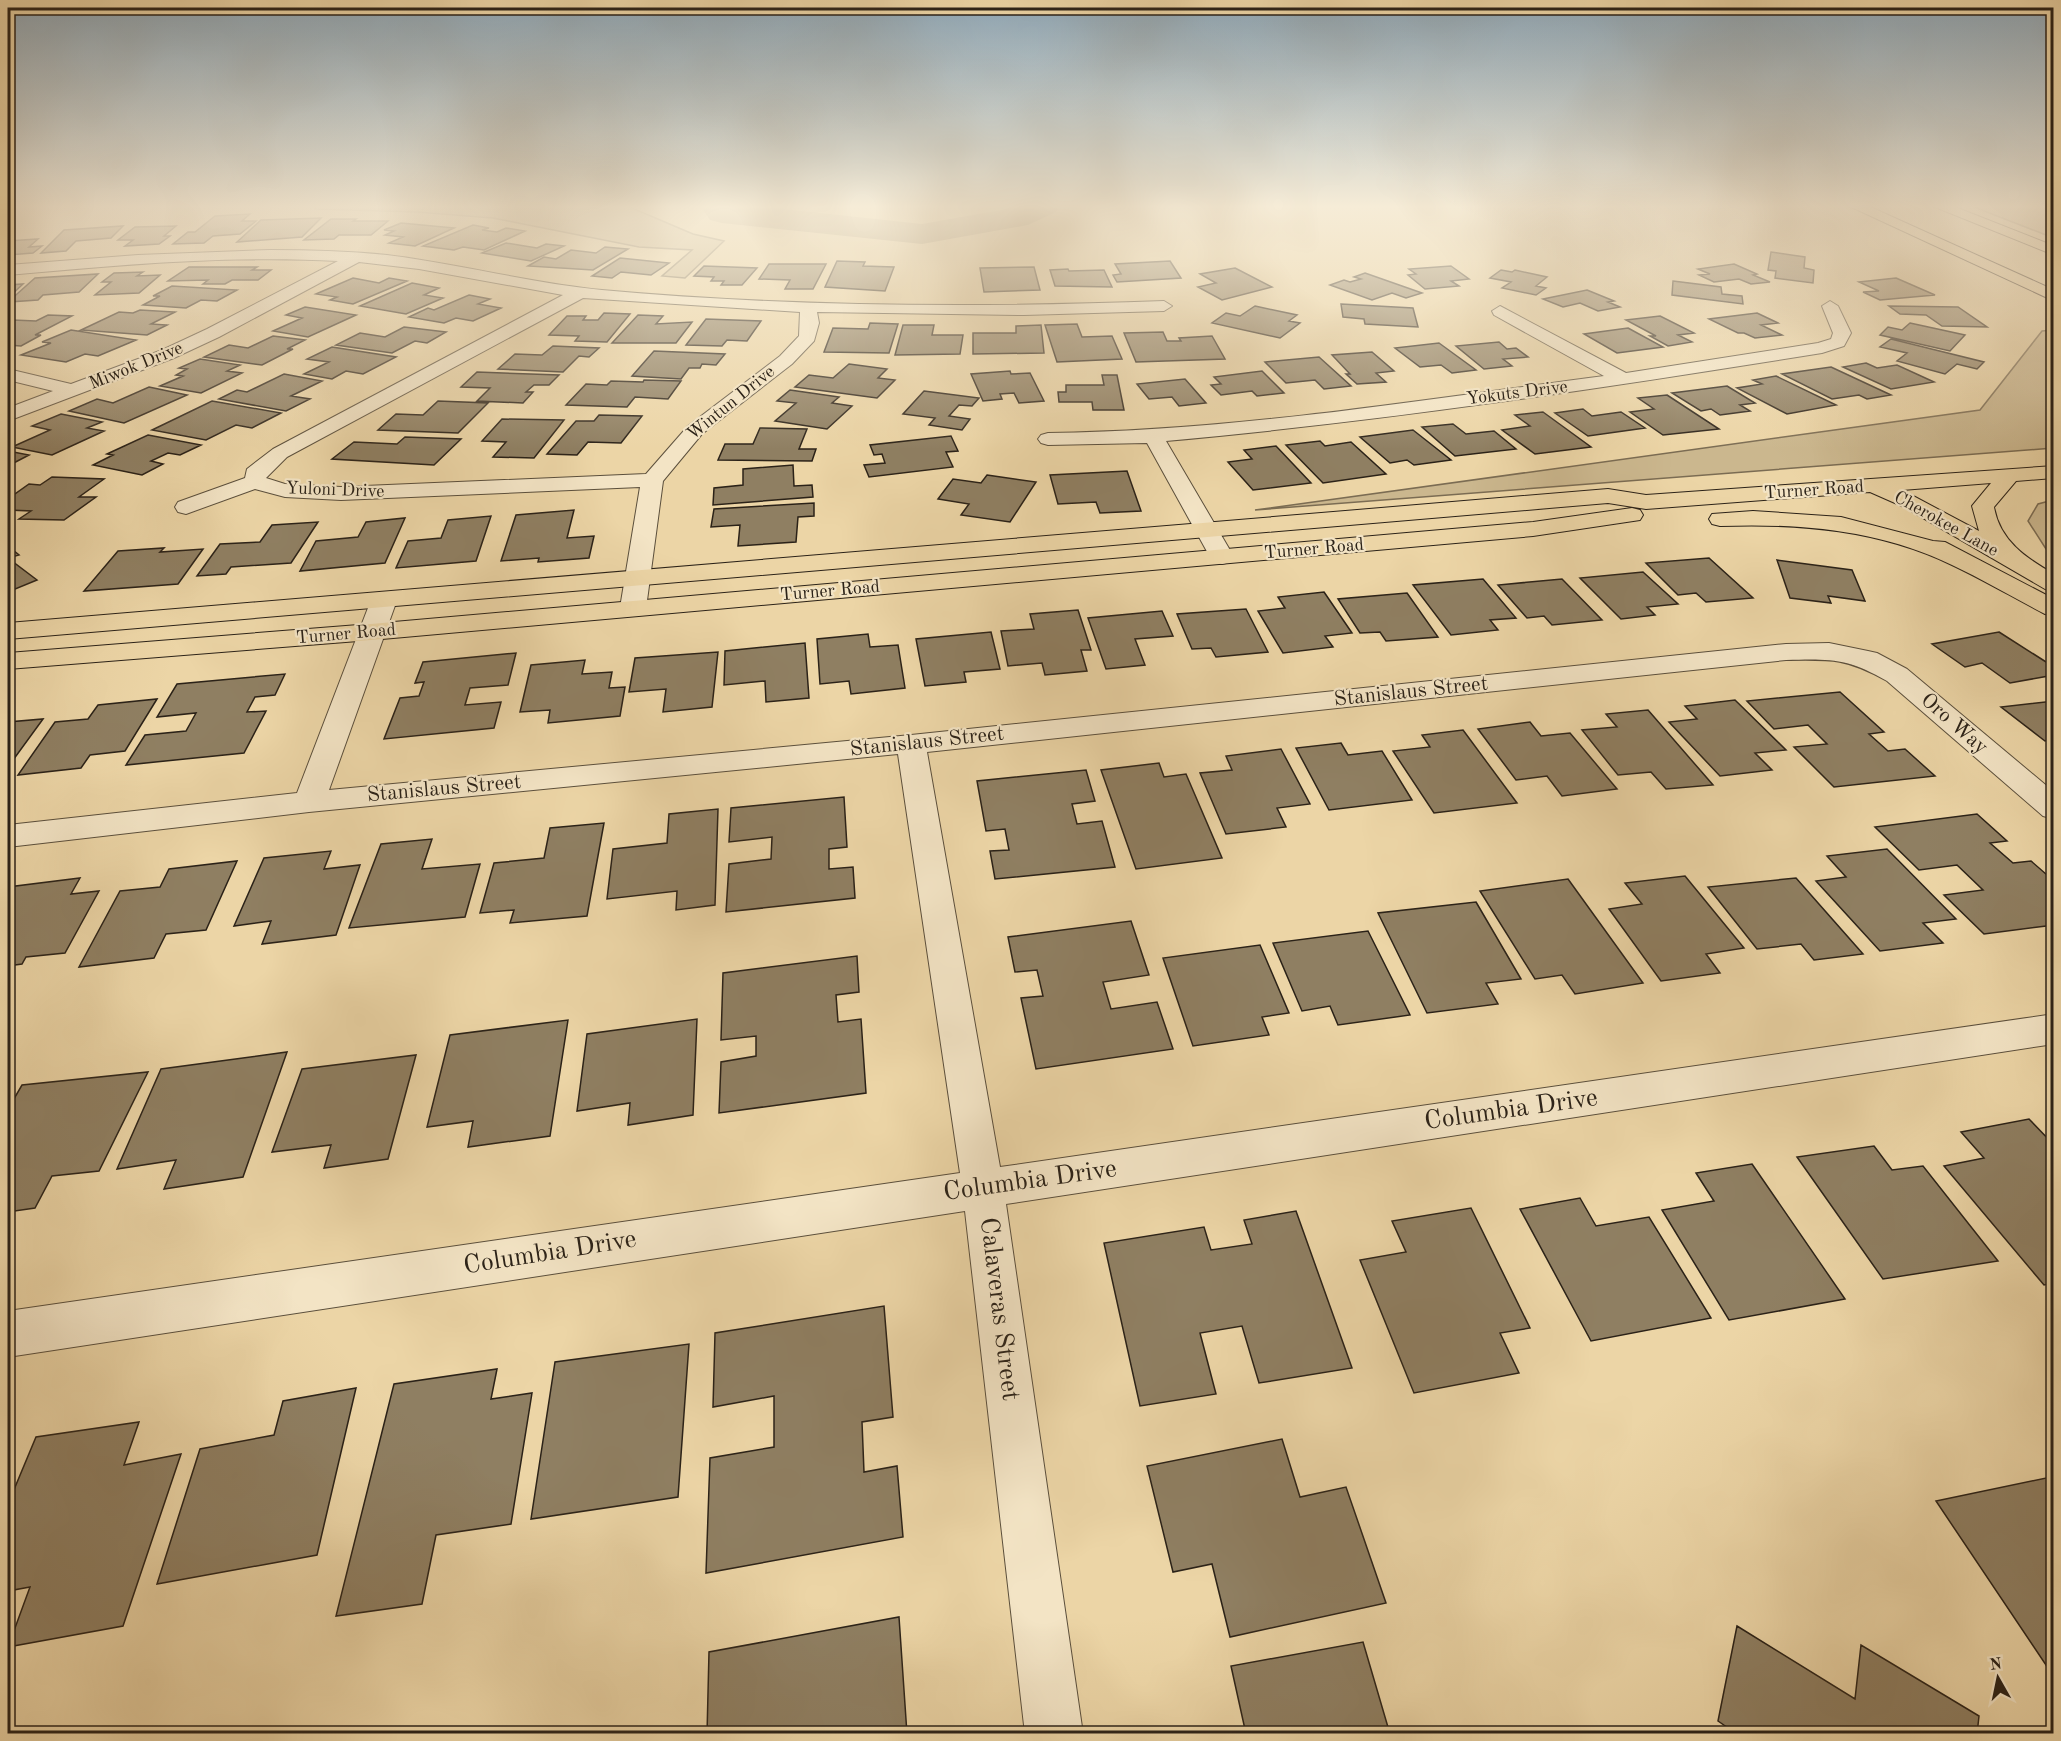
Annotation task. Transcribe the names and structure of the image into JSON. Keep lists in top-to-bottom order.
{
  "streets": {
    "main road": ["Turner Road", "Cherokee Lane"],
    "street": [
      "Miwok Drive",
      "Yokuts Drive",
      "Wintun Drive",
      "Yuloni Drive",
      "Stanislaus Street",
      "Oro Way",
      "Columbia Drive",
      "Calaveras Street"
    ]
  },
  "crossings": [
    ["Wintun Drive", "Yuloni Drive"],
    ["Turner Road", "Cherokee Lane"],
    ["Stanislaus Street", "Oro Way"],
    ["Stanislaus Street", "Calaveras Street"],
    ["Columbia Drive", "Calaveras Street"]
  ],
  "north": "top"
}
